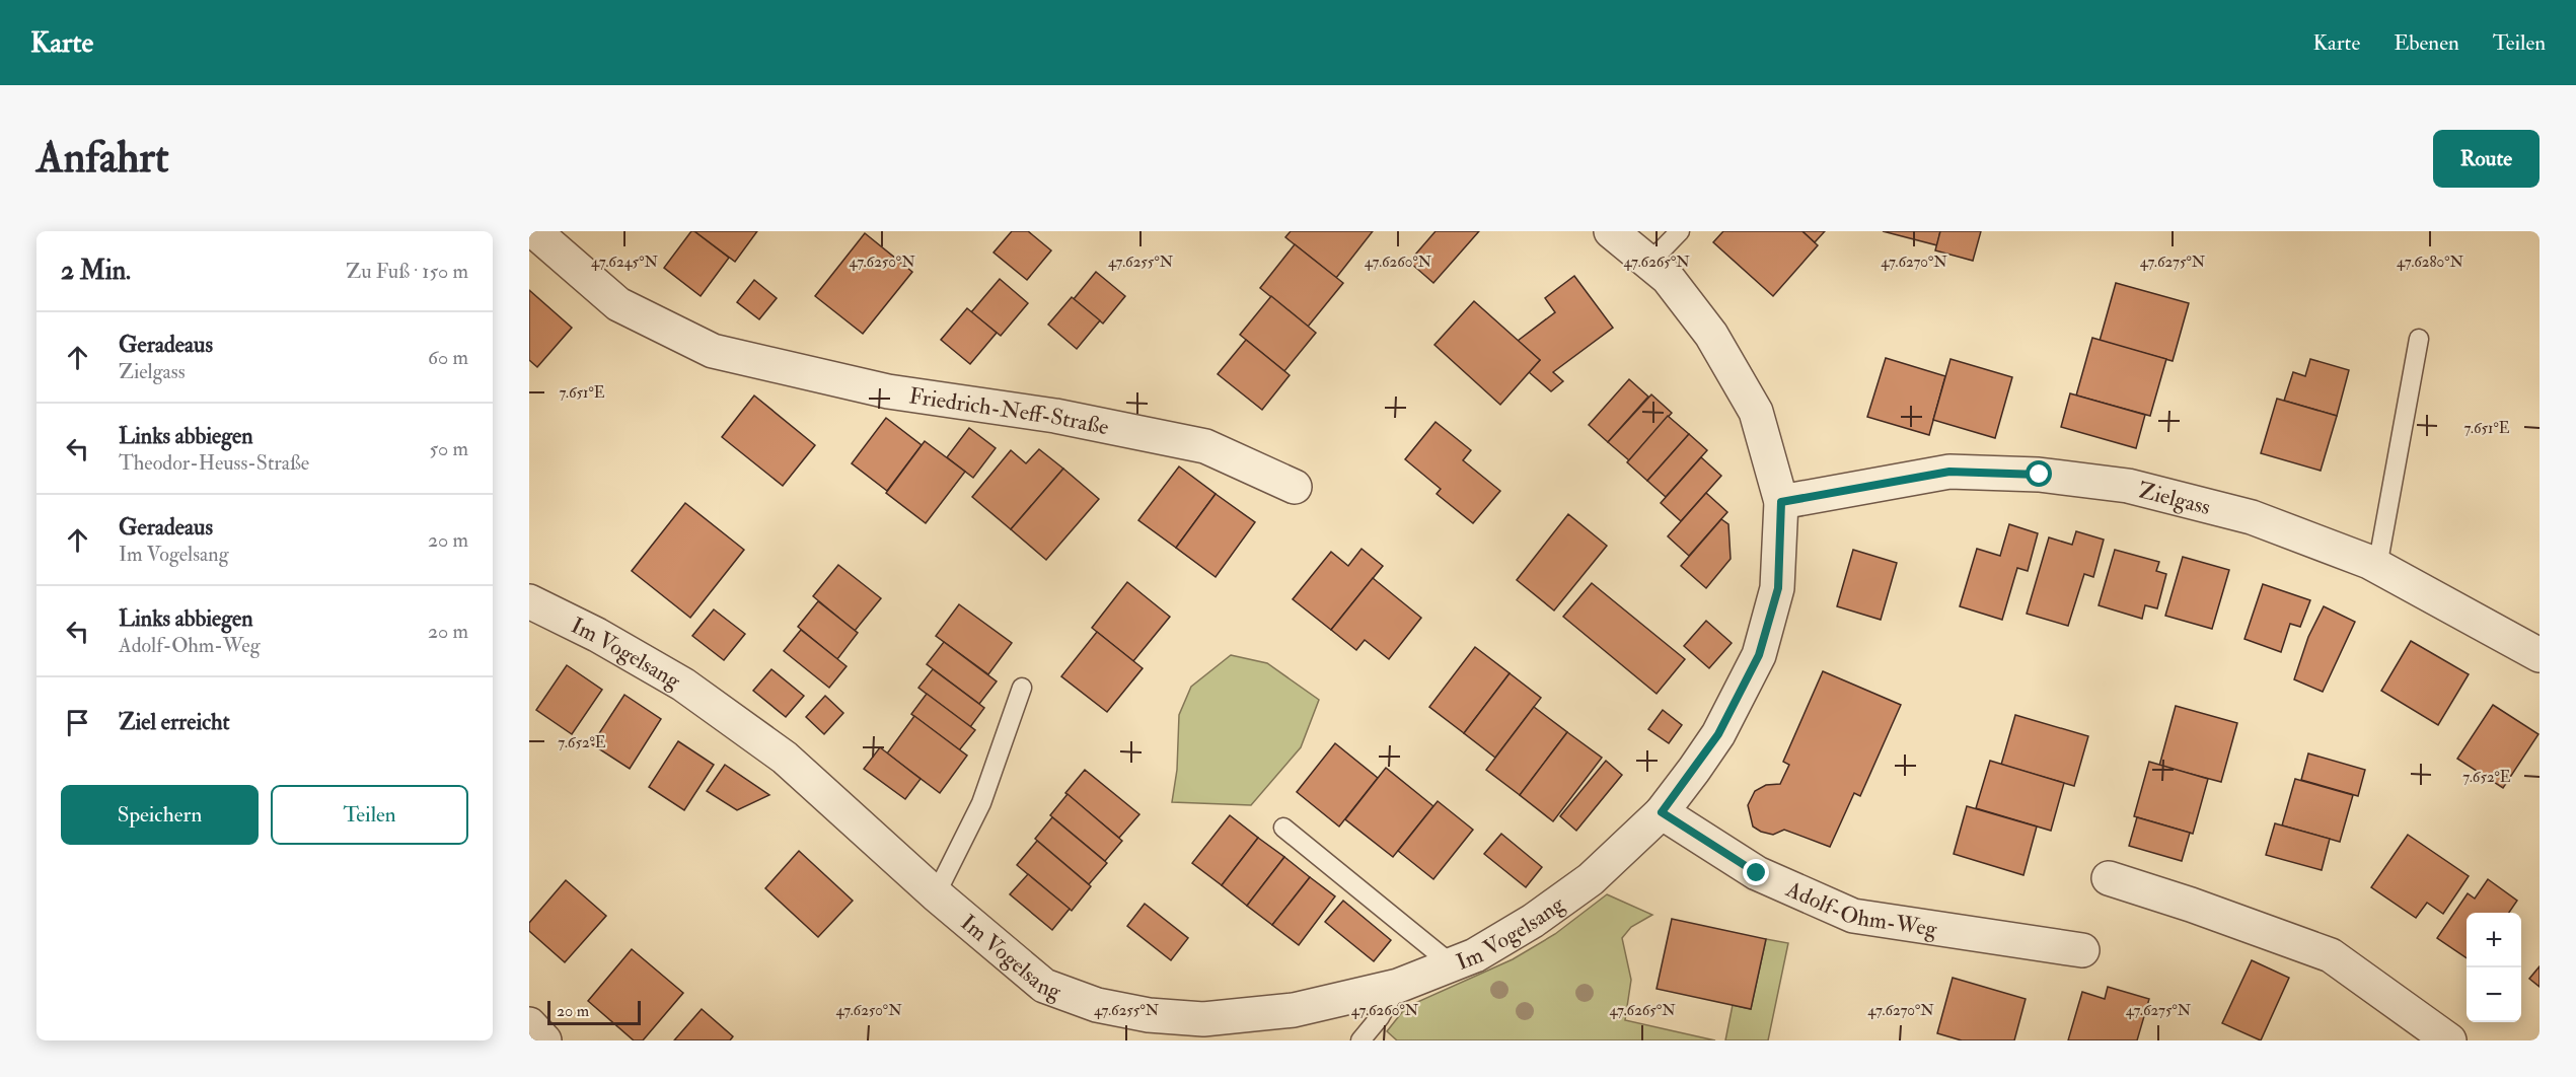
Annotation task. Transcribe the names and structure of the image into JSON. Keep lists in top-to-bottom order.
{
  "streets": {
    "street": [
      "Friedrich-Neff-Straße",
      "Zielgass",
      "Im Vogelsang",
      "Adolf-Ohm-Weg"
    ]
  },
  "crossings": [
    ["Zielgass", "Im Vogelsang"],
    ["Im Vogelsang", "Adolf-Ohm-Weg"]
  ],
  "scale_bar": "20 m",
  "page": {
    "header": "Karte",
    "nav": ["Karte", "Ebenen", "Teilen"],
    "buttons": [
      "Route",
      ["Speichern", "Teilen"]
    ],
    "title": "Anfahrt",
    "heading": ["2 Min.", "Zu Fuß · 150 m"],
    "list": [
      ["Geradeaus", "Zielgass", "60 m"],
      ["Links abbiegen", "Theodor-Heuss-Straße", "50 m"],
      ["Geradeaus", "Im Vogelsang", "20 m"],
      ["Links abbiegen", "Adolf-Ohm-Weg", "20 m"],
      "Ziel erreicht"
    ],
    "map_buttons": ["+", "−"],
    "scale": "20 m"
  },
  "coordinates": [
    "47.6245°N",
    "47.6250°N",
    "47.6255°N",
    "47.6260°N",
    "47.6265°N",
    "47.6270°N",
    "47.6275°N",
    "47.6280°N",
    "7.651°E",
    "7.652°E"
  ]
}
